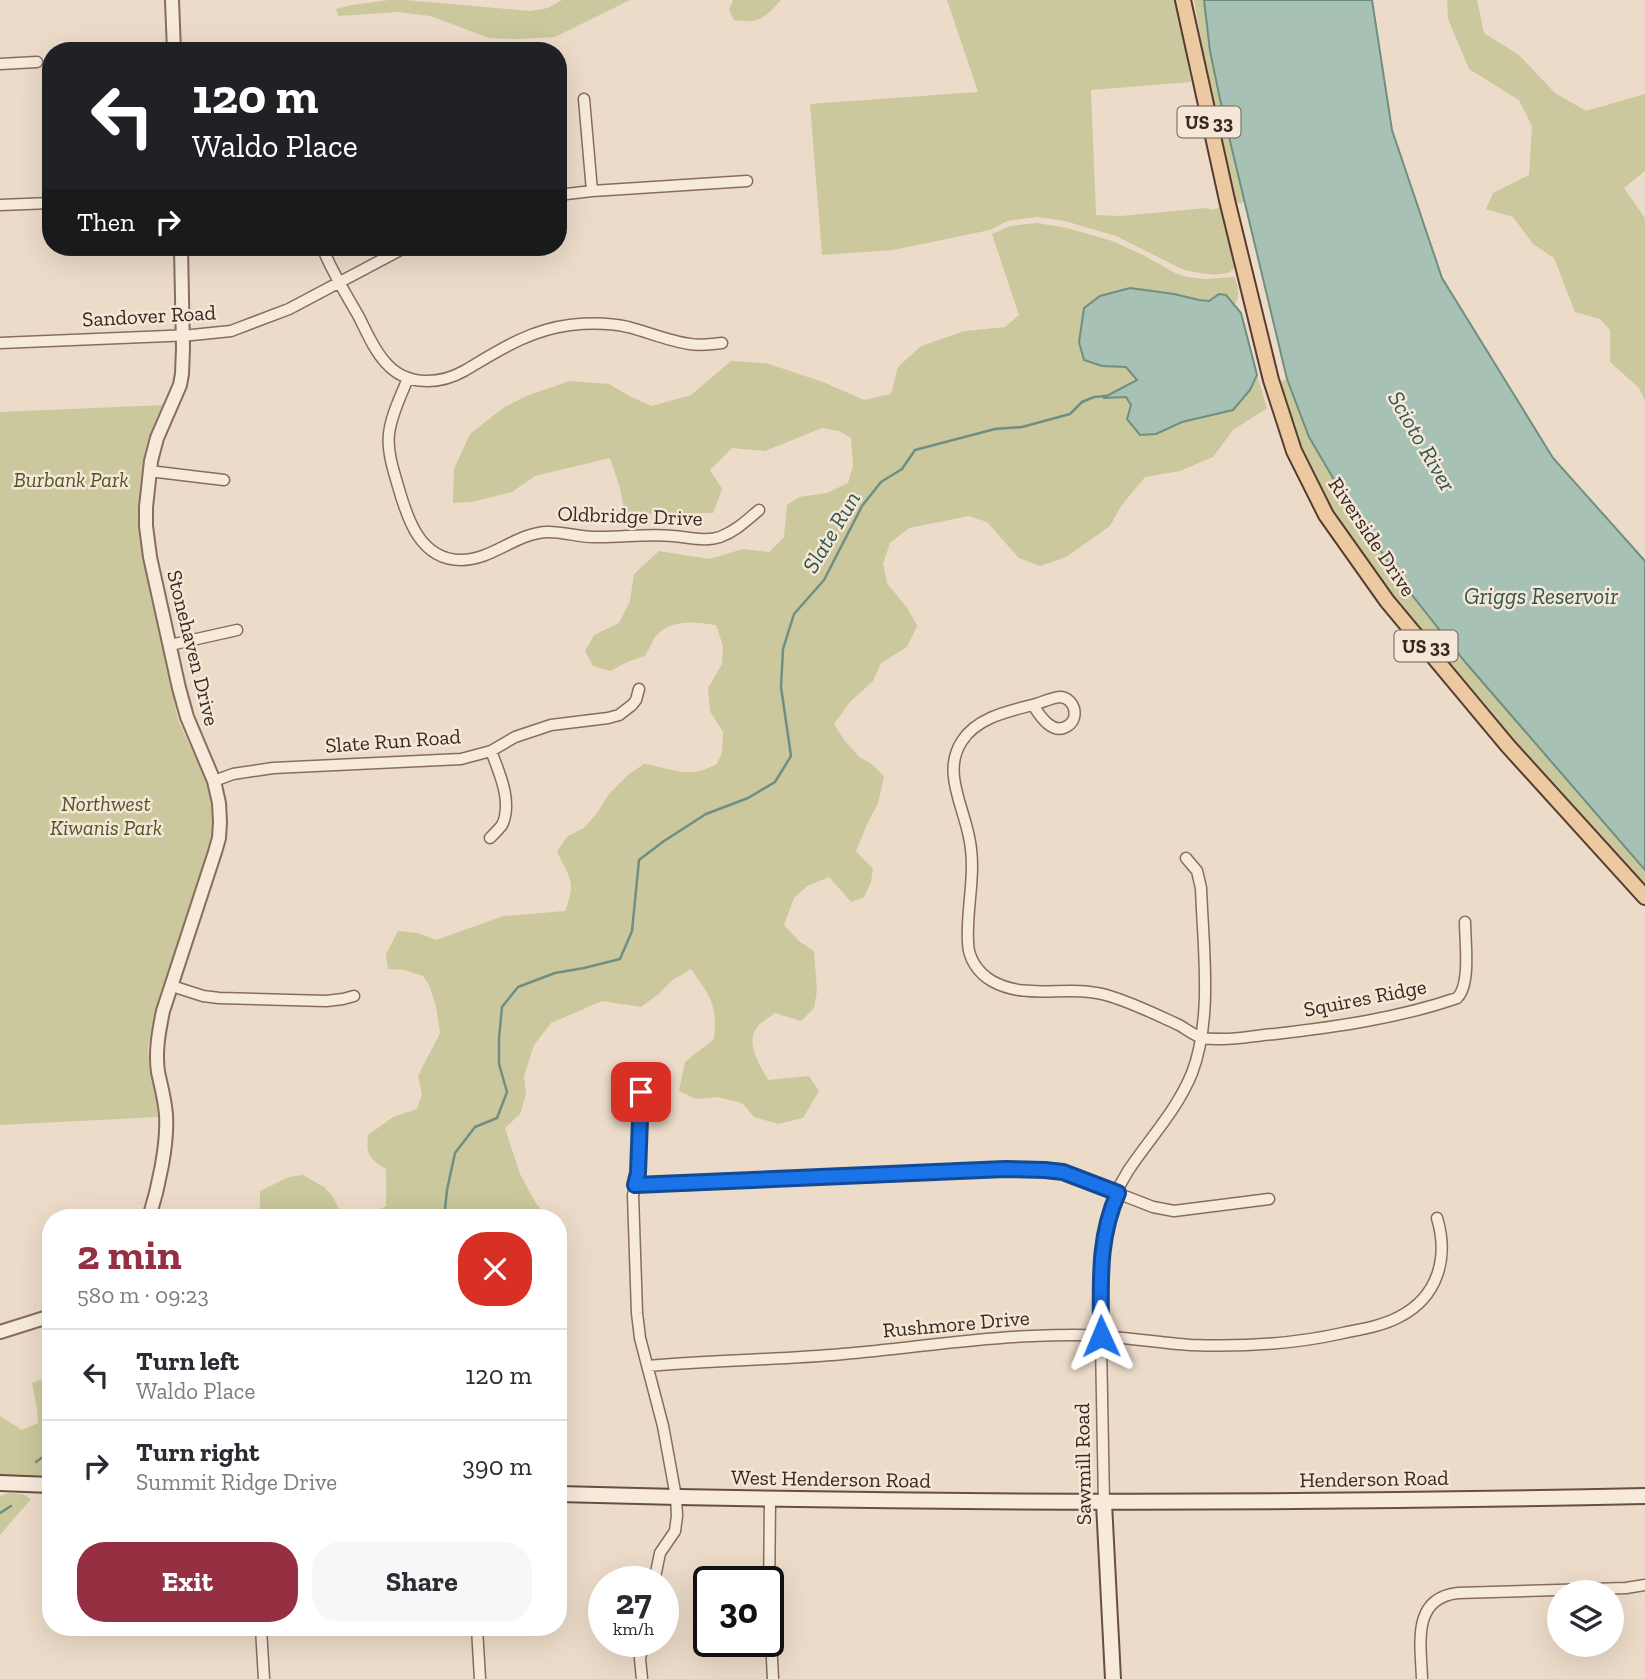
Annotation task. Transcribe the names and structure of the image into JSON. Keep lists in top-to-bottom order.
{
  "streets": {
    "main road": [
      "US 33",
      "Riverside Drive",
      "Sawmill Road",
      "West Henderson Road",
      "Henderson Road"
    ],
    "street": [
      "Sandover Road",
      "Oldbridge Drive",
      "Stonehaven Drive",
      "Slate Run Road",
      "Squires Ridge",
      "Rushmore Drive"
    ]
  },
  "crossings": [
    ["Sandover Road", "Stonehaven Drive"],
    ["Stonehaven Drive", "Slate Run Road"],
    ["Squires Ridge", "Sawmill Road"],
    ["Rushmore Drive", "Sawmill Road"],
    ["Sawmill Road", "West Henderson Road"],
    ["Sawmill Road", "Henderson Road"],
    ["West Henderson Road", "Henderson Road"]
  ],
  "water": ["Scioto River", "Slate Run", "Griggs Reservoir"],
  "parks": ["Burbank Park", "Northwest Kiwanis Park"],
  "page": {
    "turn": ["120 m", "Waldo Place"],
    "then": "Then",
    "heading": ["2 min", "580 m · 09:23"],
    "list": [
      {
        "name": "Turn left",
        "note": "Waldo Place",
        "value": "120 m"
      },
      {
        "name": "Turn right",
        "note": "Summit Ridge Drive",
        "value": "390 m"
      }
    ],
    "buttons": ["Exit", "Share"],
    "speed": "27 km/h",
    "limit": "30"
  }
}
